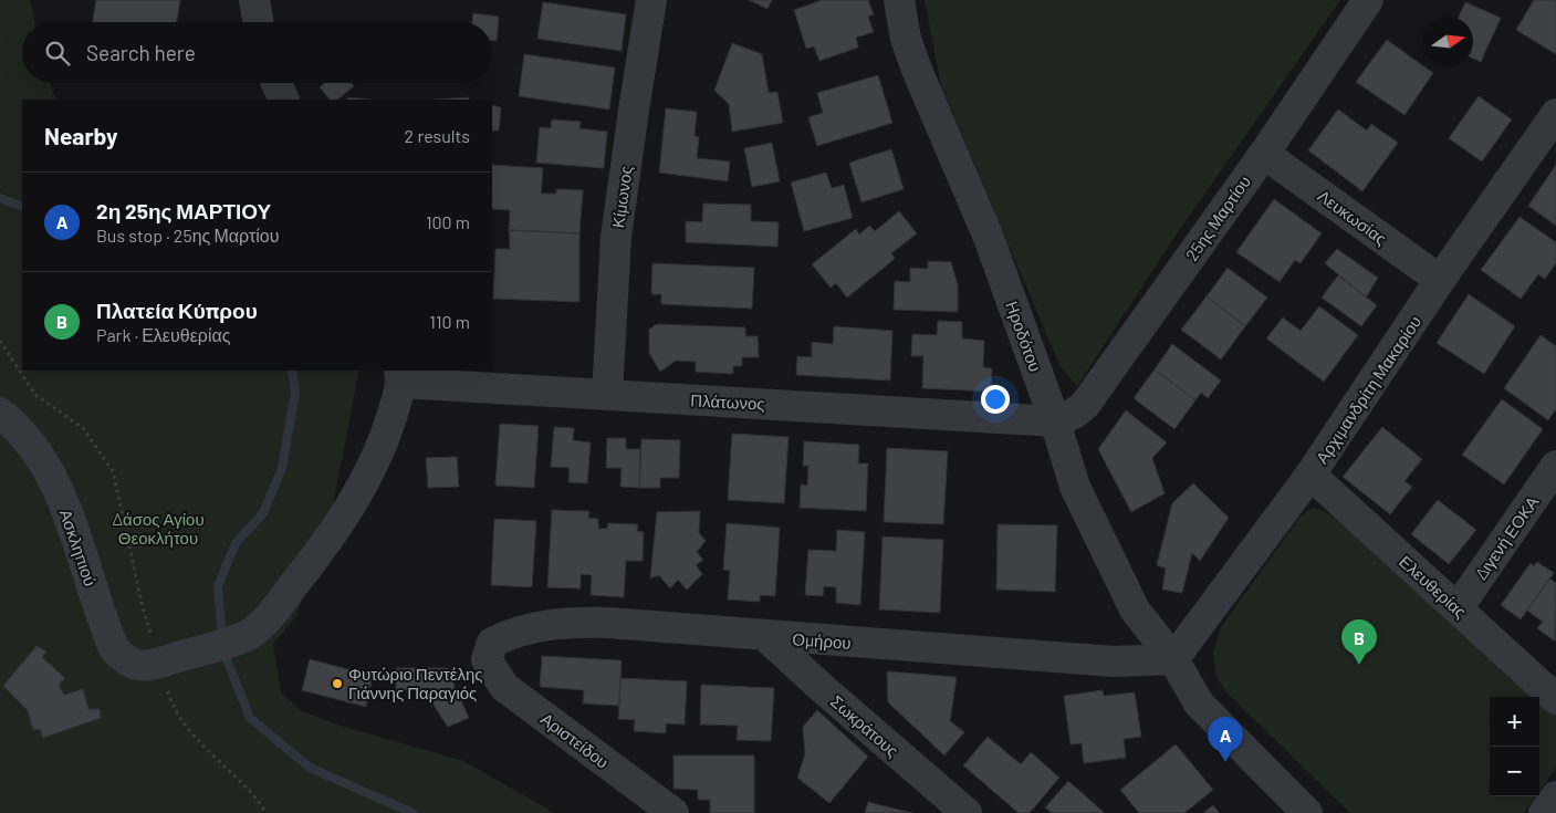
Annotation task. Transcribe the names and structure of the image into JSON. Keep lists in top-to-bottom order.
{
  "streets": {
    "street": [
      "Κίμωνος",
      "Λευκωσίας",
      "25ης Μαρτίου",
      "Ηροδότου",
      "Αρχιμανδρίτη Μακαρίου",
      "Πλάτωνος",
      "Διγενή ΕΟΚΑ",
      "Ασκληπιού",
      "Ελευθερίας",
      "Ομήρου",
      "Σωκράτους",
      "Αριστείδου"
    ]
  },
  "crossings": [
    ["Κίμωνος", "Πλάτωνος"],
    ["Λευκωσίας", "25ης Μαρτίου"],
    ["Λευκωσίας", "Αρχιμανδρίτη Μακαρίου"],
    ["25ης Μαρτίου", "Ηροδότου"],
    ["25ης Μαρτίου", "Πλάτωνος"],
    ["Ηροδότου", "Αρχιμανδρίτη Μακαρίου"],
    ["Ηροδότου", "Πλάτωνος"],
    ["Ηροδότου", "Ομήρου"],
    ["Αρχιμανδρίτη Μακαρίου", "Ελευθερίας"],
    ["Αρχιμανδρίτη Μακαρίου", "Ομήρου"],
    ["Πλάτωνος", "Ασκληπιού"],
    ["Διγενή ΕΟΚΑ", "Ελευθερίας"],
    ["Ομήρου", "Σωκράτους"],
    ["Ομήρου", "Αριστείδου"]
  ],
  "parks": ["Δάσος Αγίου Θεοκλήτου"],
  "places": ["Φυτώριο Πεντέλης Γιάννης Παραγιός"],
  "north": "right",
  "page": {
    "search": "Search here",
    "heading": ["Nearby", "2 results"],
    "list": [
      {
        "mark": "A",
        "name": "2η 25ης ΜΑΡΤΙΟΥ",
        "note": "Bus stop · 25ης Μαρτίου",
        "value": "100 m"
      },
      {
        "mark": "B",
        "name": "Πλατεία Κύπρου",
        "note": "Park · Ελευθερίας",
        "value": "110 m"
      }
    ],
    "pins": ["B", "A"],
    "map_buttons": ["+", "−"]
  }
}
